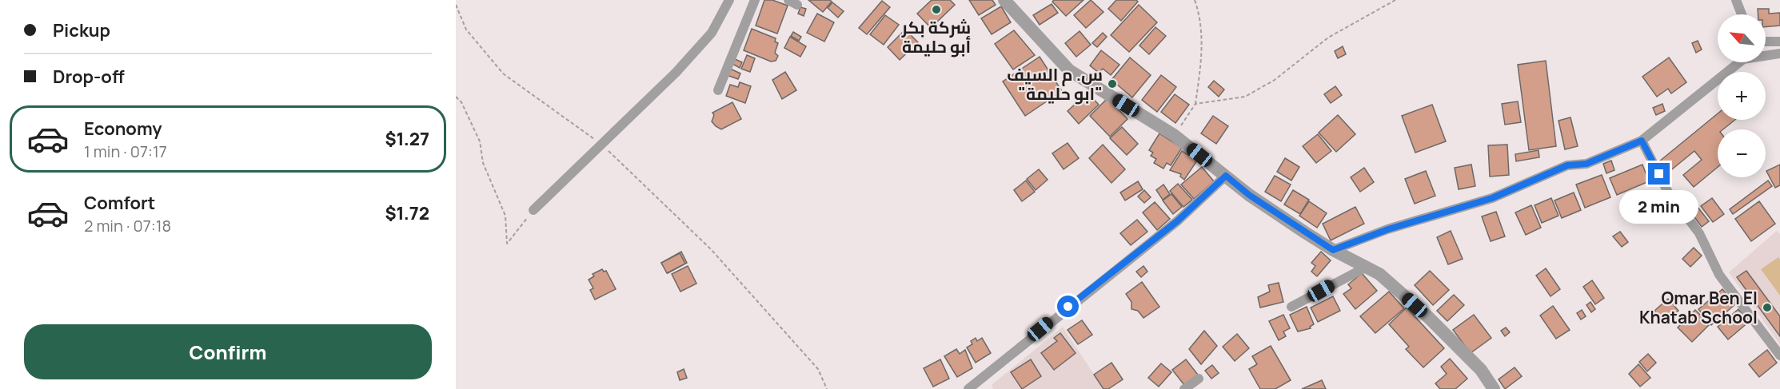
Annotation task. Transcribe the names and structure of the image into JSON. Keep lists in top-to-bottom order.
{
  "places": ["شركة بكر أبو حليمة", "س. م السيف \"ابو حليمة\"", "Omar Ben El Khatab School"],
  "north": "top left",
  "page": {
    "banner": ["Pickup", "Drop-off"],
    "map_buttons": ["+", "−"],
    "list": [
      {
        "name": "Economy",
        "note": "1 min · 07:17",
        "value": "$1.27"
      },
      {
        "name": "Comfort",
        "note": "2 min · 07:18",
        "value": "$1.72"
      }
    ],
    "bubble": "2 min",
    "buttons": "Confirm"
  }
}
